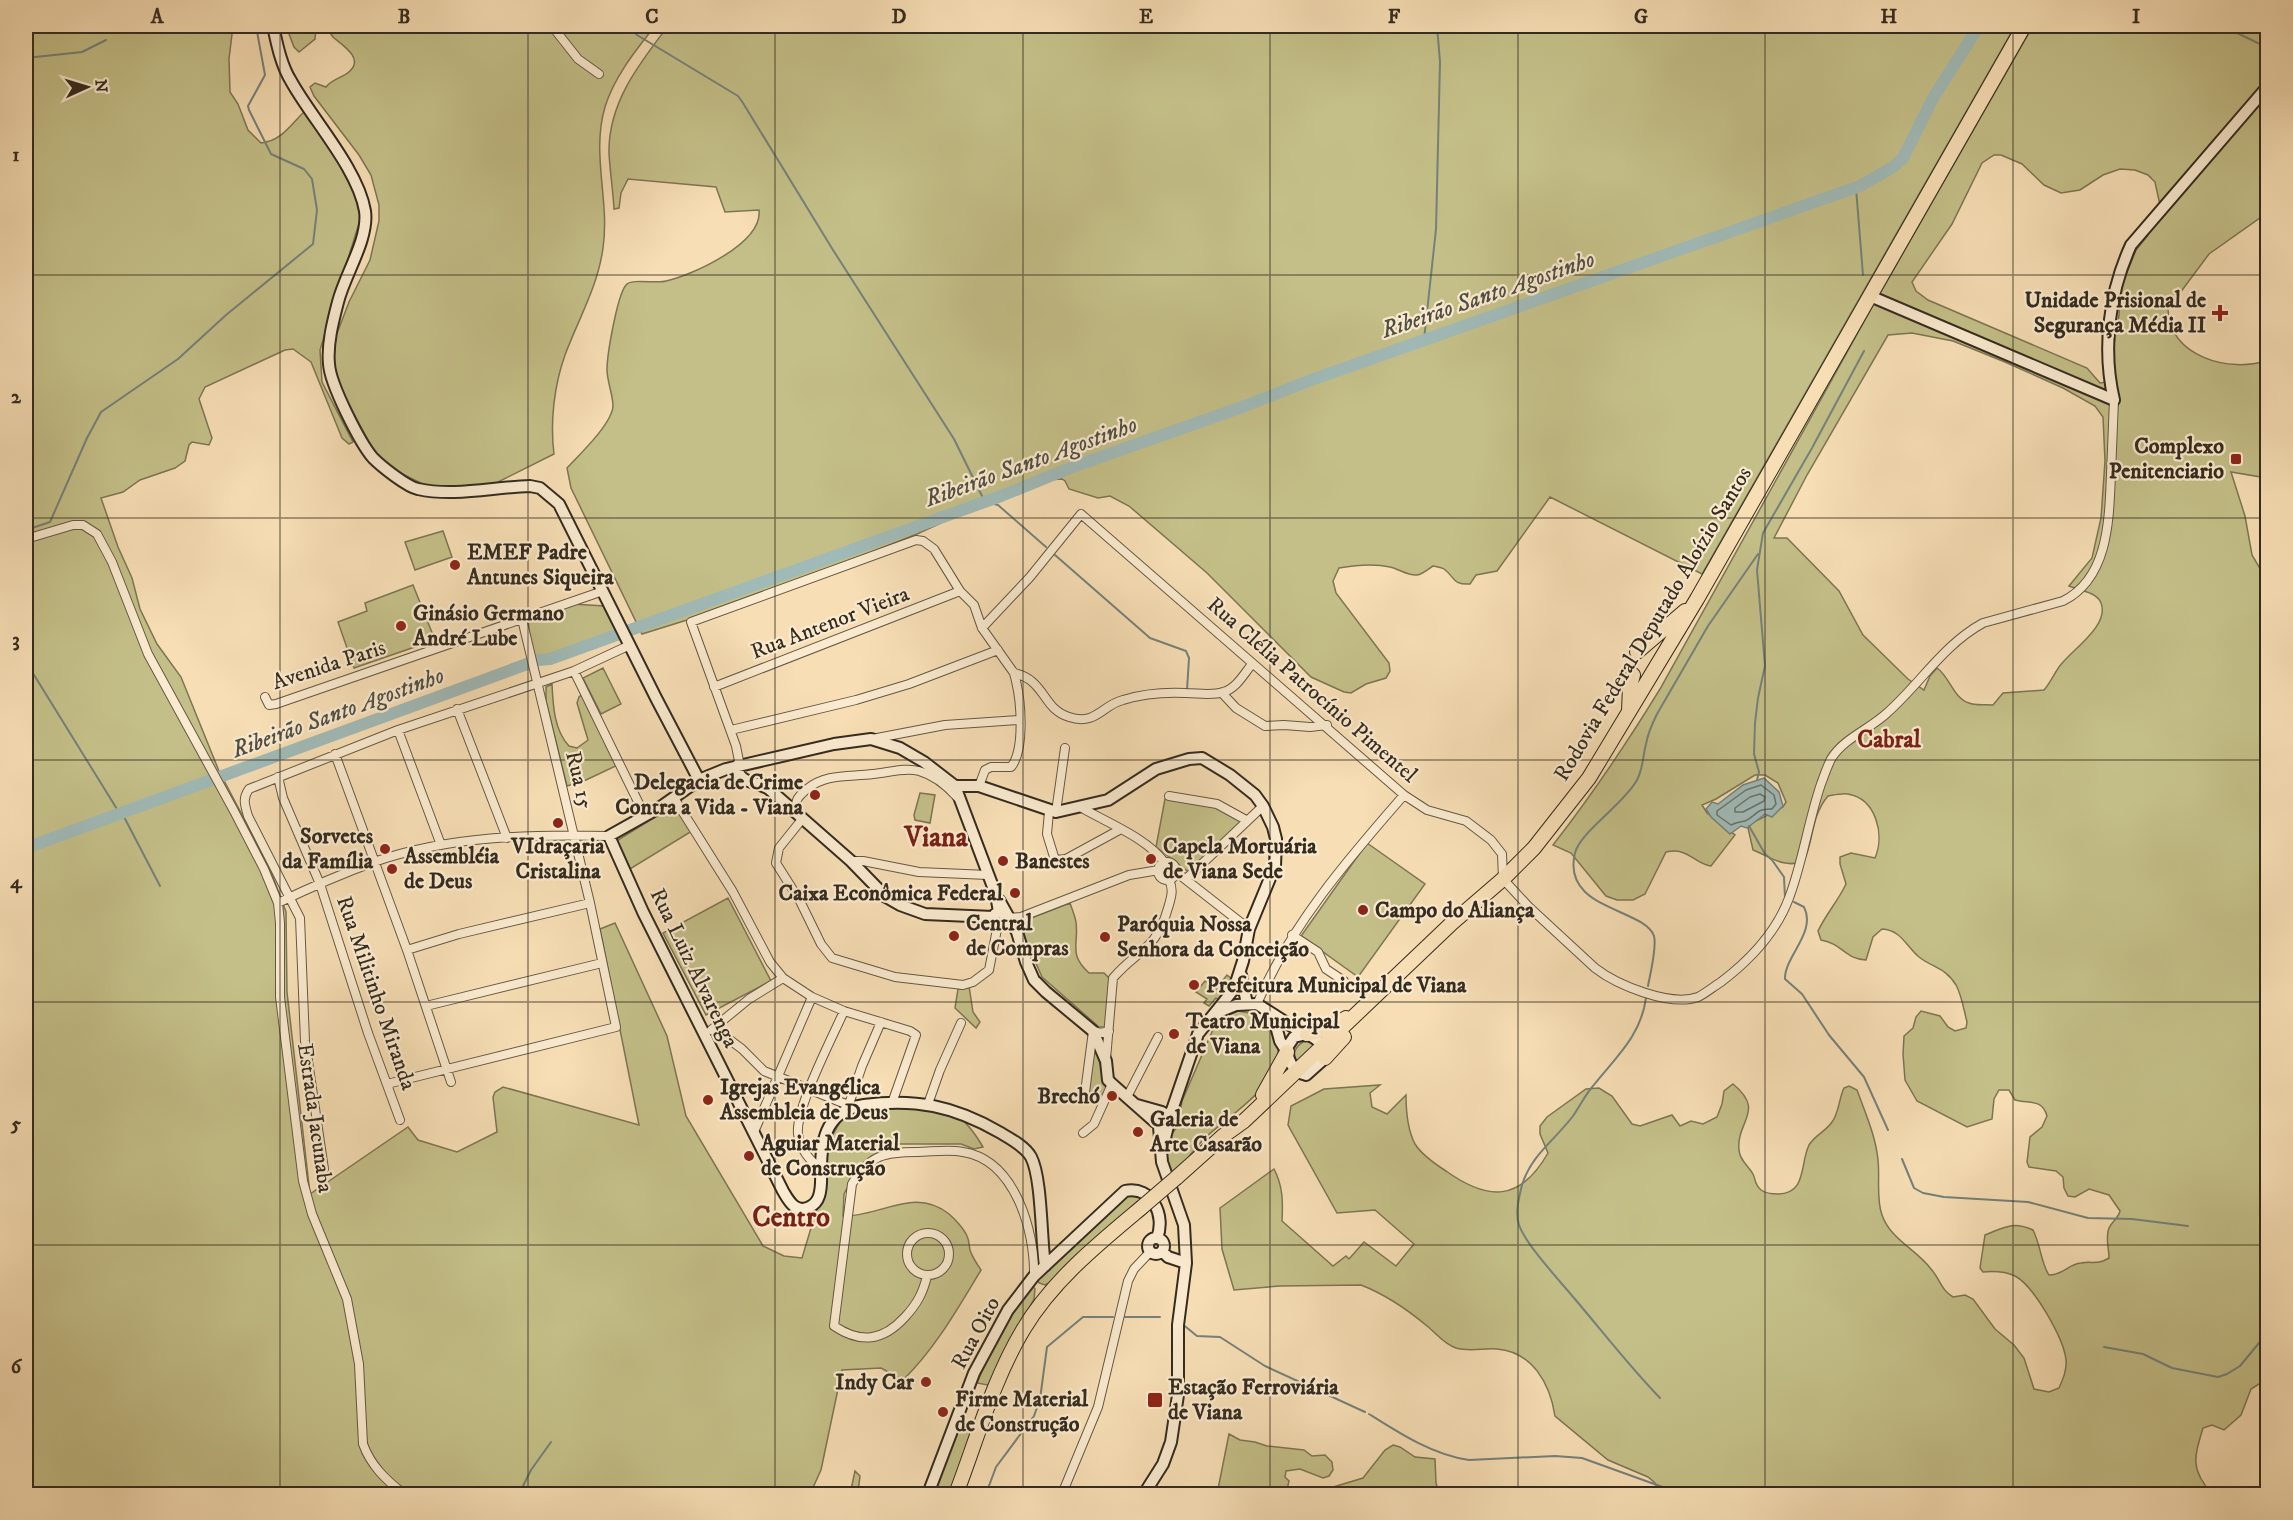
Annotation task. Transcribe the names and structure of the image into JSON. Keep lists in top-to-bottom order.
{
  "streets": {
    "highway": ["Rodovia Federal Deputado Aloízio Santos"],
    "street": [
      "Rua Antenor Vieira",
      "Avenida Paris",
      "Rua Clélia Patrocínio Pimentel",
      "Rua 15",
      "Rua Luiz Alvarenga",
      "Rua Militinho Miranda",
      "Estrada Jacunaba",
      "Rua Oito"
    ]
  },
  "crossings": [
    ["Rodovia Federal Deputado Aloízio Santos", "Rua Clélia Patrocínio Pimentel"],
    ["Avenida Paris", "Rua 15"]
  ],
  "districts": ["Cabral", "Viana", "Centro"],
  "water": ["Ribeirão Santo Agostinho"],
  "places": {
    "health": ["Unidade Prisional de Segurança Média II"],
    "transit": ["Complexo Penitenciario", "Estação Ferroviária de Viana"],
    "other": [
      "EMEF Padre Antunes Siqueira",
      "Ginásio Germano André Lube",
      "Delegacia de Crime Contra a Vida - Viana",
      "VIdraçaria Cristalina",
      "Sorvetes da Família",
      "Capela Mortuária de Viana Sede",
      "Banestes",
      "Assembléia de Deus",
      "Caixa Econômica Federal",
      "Campo do Aliança",
      "Central de Compras",
      "Paróquia Nossa Senhora da Conceição",
      "Prefeitura Municipal de Viana",
      "Teatro Municipal de Viana",
      "Brechó",
      "Igrejas Evangélica Assembleia de Deus",
      "Galeria de Arte Casarão",
      "Aguiar Material de Construção",
      "Indy Car",
      "Firme Material de Construção"
    ]
  },
  "north": "right",
  "grid": {
    "columns": [
      "A",
      "B",
      "C",
      "D",
      "E",
      "F",
      "G",
      "H",
      "I"
    ],
    "rows": [
      "1",
      "2",
      "3",
      "4",
      "5",
      "6"
    ]
  }
}
